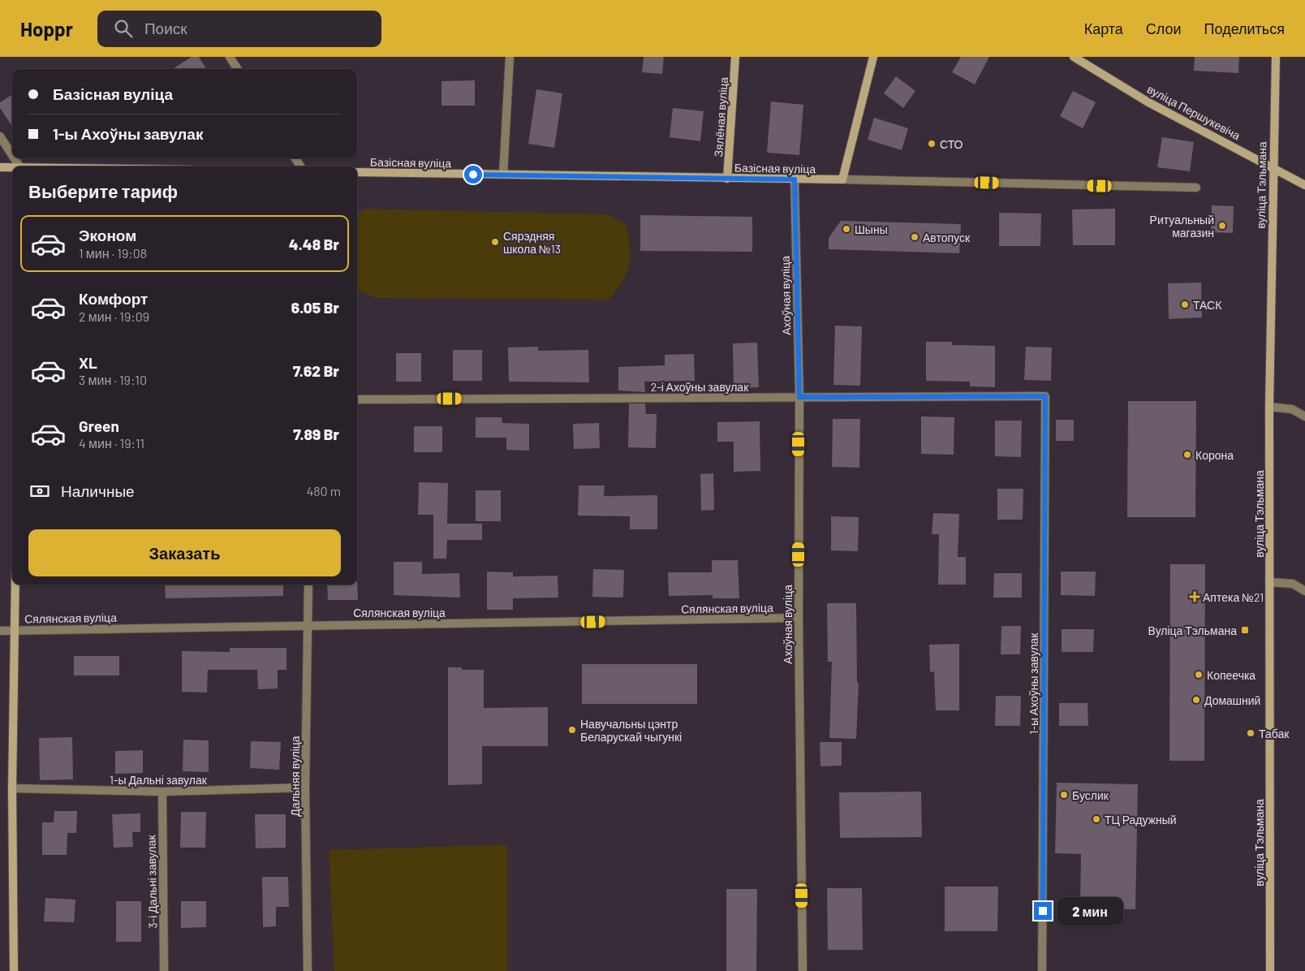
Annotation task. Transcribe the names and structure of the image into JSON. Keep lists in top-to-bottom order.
{
  "streets": {
    "main road": [
      "вуліца Першукевіча",
      "Зялёная вуліца",
      "Базісная вуліца",
      "вуліца Тэльмана"
    ],
    "street": [
      "Ахоўная вуліца",
      "2-і Ахоўны завулак",
      "Сялянская вуліца",
      "1-ы Ахоўны завулак",
      "Дальняя вуліца",
      "1-ы Дальні завулак",
      "3-і Дальні завулак"
    ]
  },
  "crossings": [
    ["вуліца Першукевіча", "вуліца Тэльмана"],
    ["Зялёная вуліца", "Базісная вуліца"],
    ["Базісная вуліца", "Ахоўная вуліца"],
    ["Ахоўная вуліца", "2-і Ахоўны завулак"],
    ["Ахоўная вуліца", "Сялянская вуліца"],
    ["2-і Ахоўны завулак", "1-ы Ахоўны завулак"],
    ["Сялянская вуліца", "Дальняя вуліца"],
    ["Дальняя вуліца", "1-ы Дальні завулак"],
    ["1-ы Дальні завулак", "3-і Дальні завулак"]
  ],
  "places": {
    "other": [
      "СТО",
      "Ритуальный магазин",
      "Шыны",
      "Автопуск",
      "Сярэдняя школа №13",
      "ТАСК",
      "Корона",
      "Копеечка",
      "Домашний",
      "Навучальны цэнтр Беларускай чыгункі",
      "Табак",
      "Буслик",
      "ТЦ Радужный"
    ],
    "health": ["Аптека №21"],
    "transit": ["Вуліца Тэльмана"]
  },
  "page": {
    "header": "Hoppr",
    "search": "Поиск",
    "nav": ["Карта", "Слои", "Поделиться"],
    "banner": ["Базісная вуліца", "1-ы Ахоўны завулак"],
    "heading": "Выберите тариф",
    "list": [
      {
        "name": "Эконом",
        "note": "1 мин · 19:08",
        "value": "4.48 Br"
      },
      {
        "name": "Комфорт",
        "note": "2 мин · 19:09",
        "value": "6.05 Br"
      },
      {
        "name": "XL",
        "note": "3 мин · 19:10",
        "value": "7.62 Br"
      },
      {
        "name": "Green",
        "note": "4 мин · 19:11",
        "value": "7.89 Br"
      }
    ],
    "pay": ["Наличные", "480 m"],
    "buttons": "Заказать",
    "bubble": "2 мин"
  }
}
